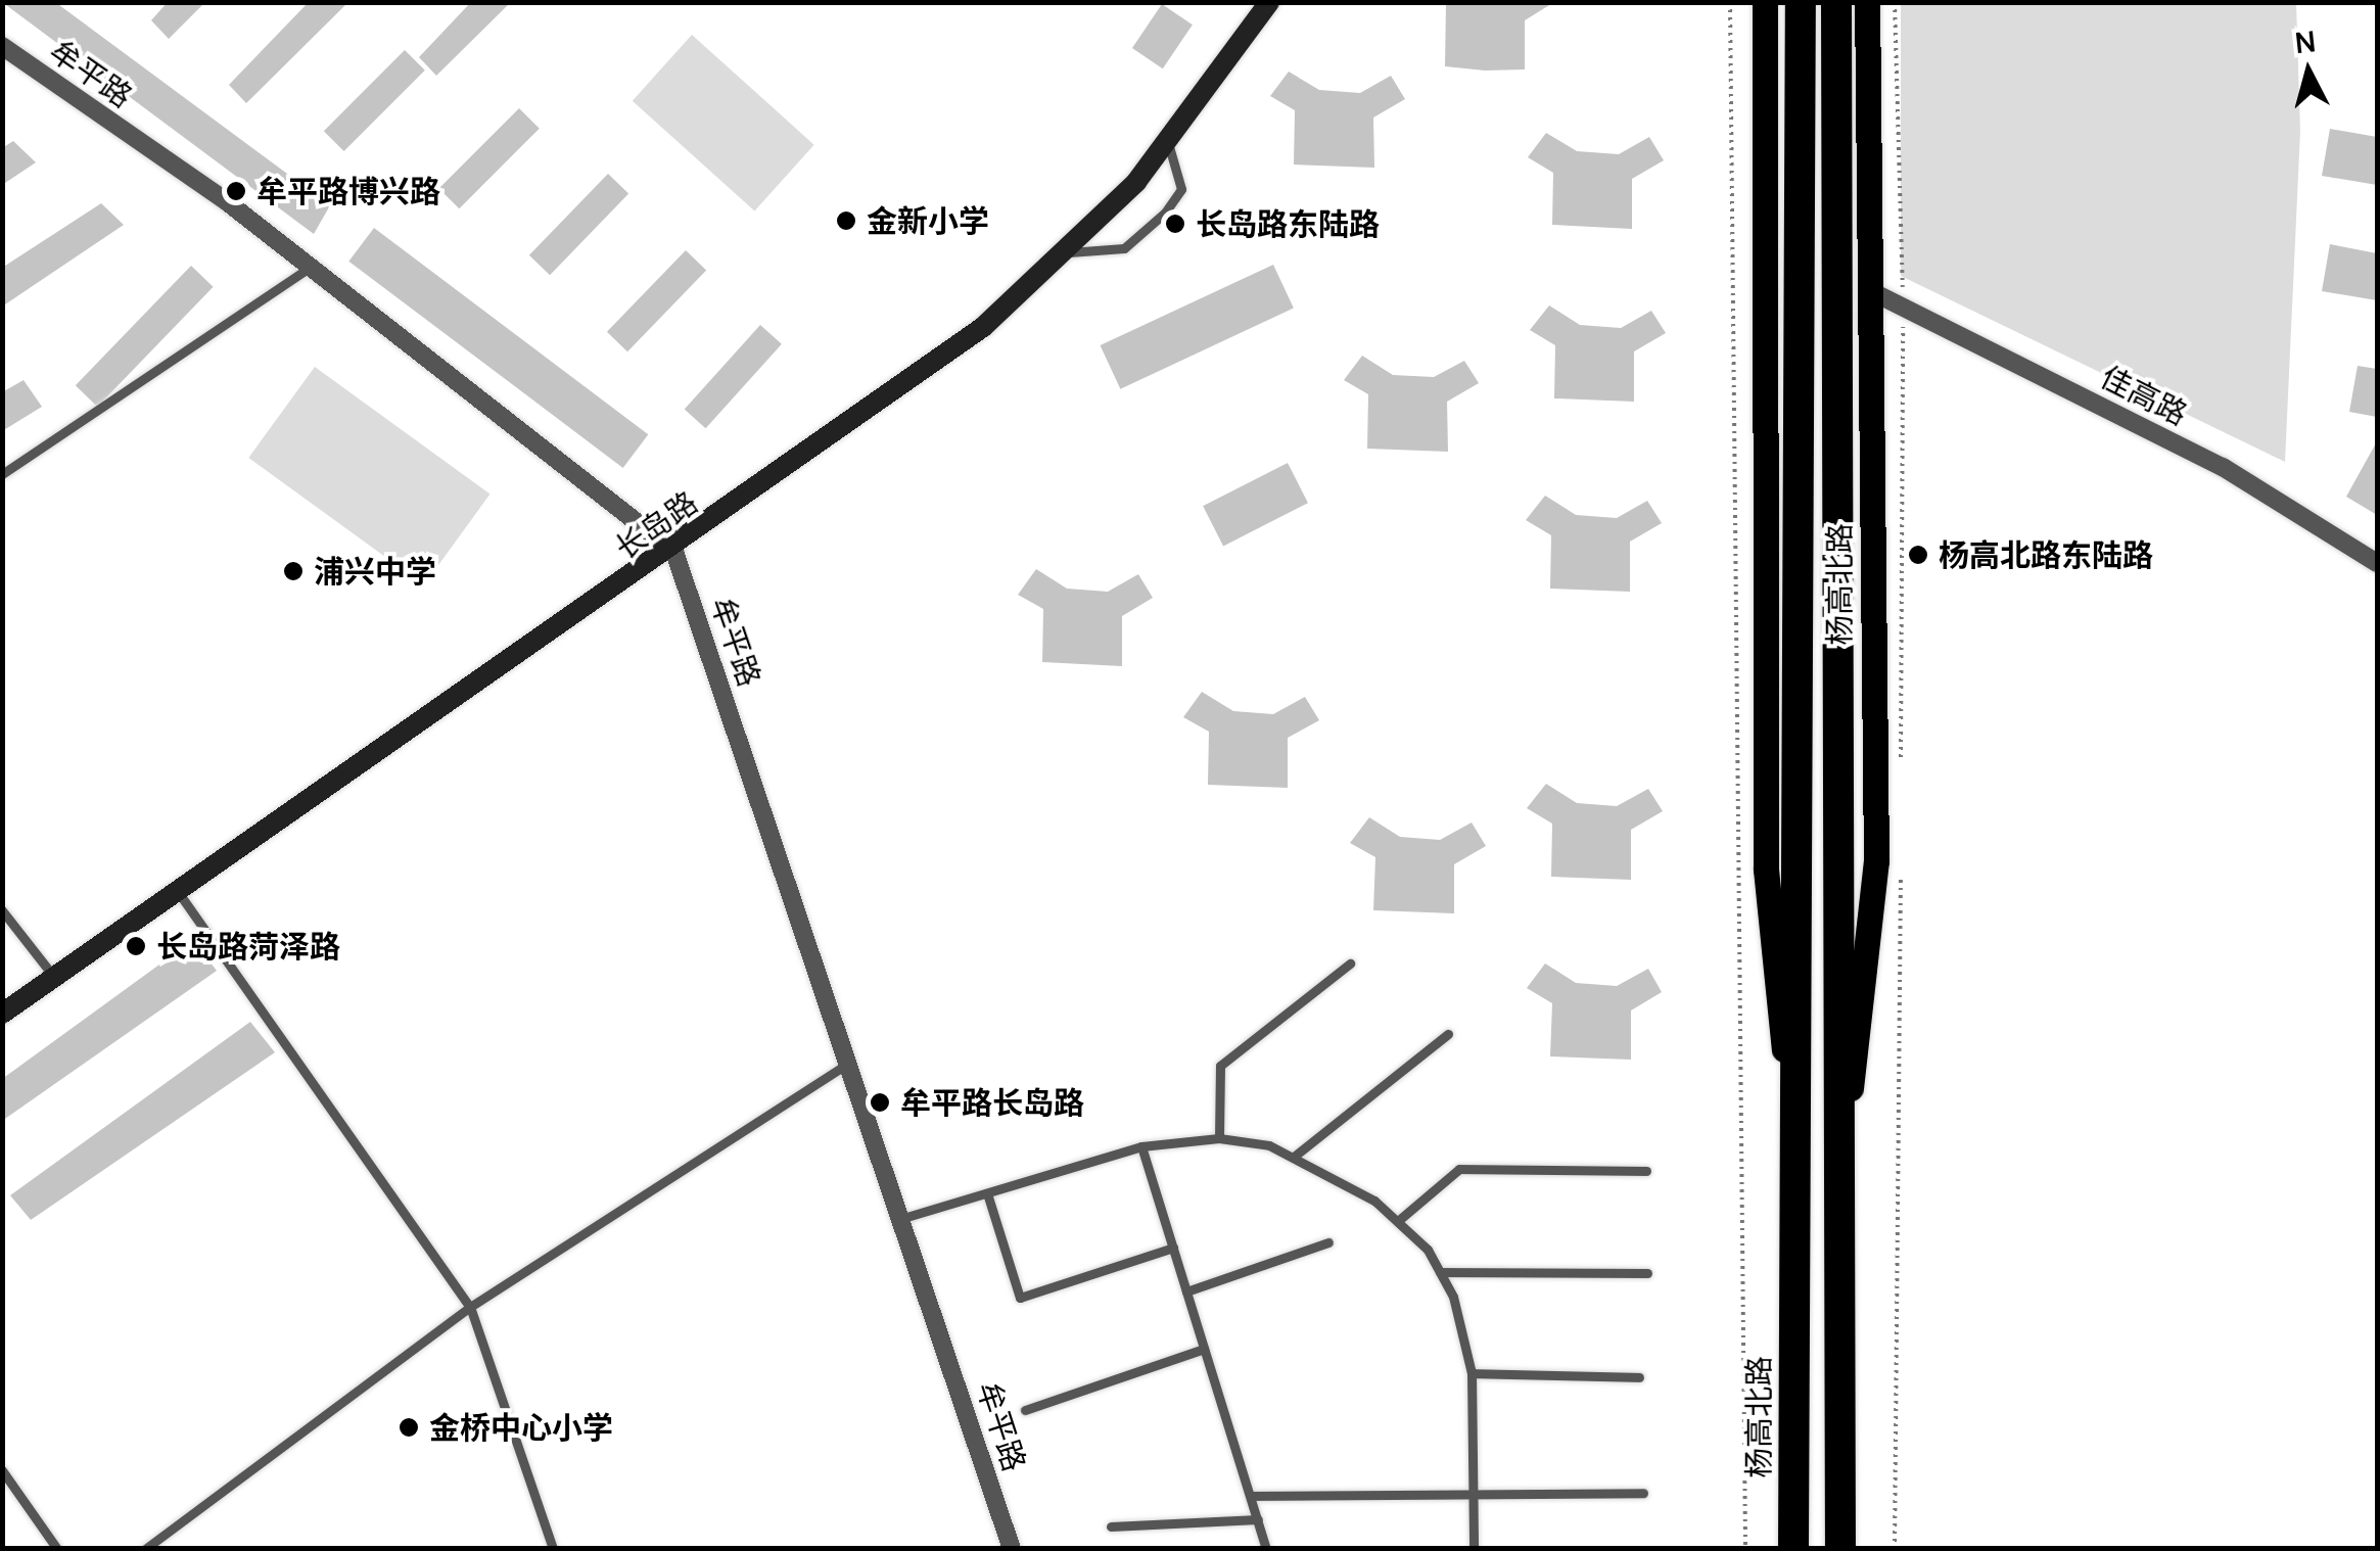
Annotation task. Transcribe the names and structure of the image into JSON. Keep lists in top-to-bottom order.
{
  "streets": {
    "highway": ["杨高北路"],
    "street": ["牟平路", "佳高路", "长岛路"]
  },
  "crossings": [
    ["牟平路", "长岛路"],
    ["佳高路", "杨高北路"]
  ],
  "places": [
    "牟平路博兴路",
    "金新小学",
    "长岛路东陆路",
    "杨高北路东陆路",
    "浦兴中学",
    "长岛路菏泽路",
    "牟平路长岛路",
    "金桥中心小学"
  ],
  "north": "top"
}
